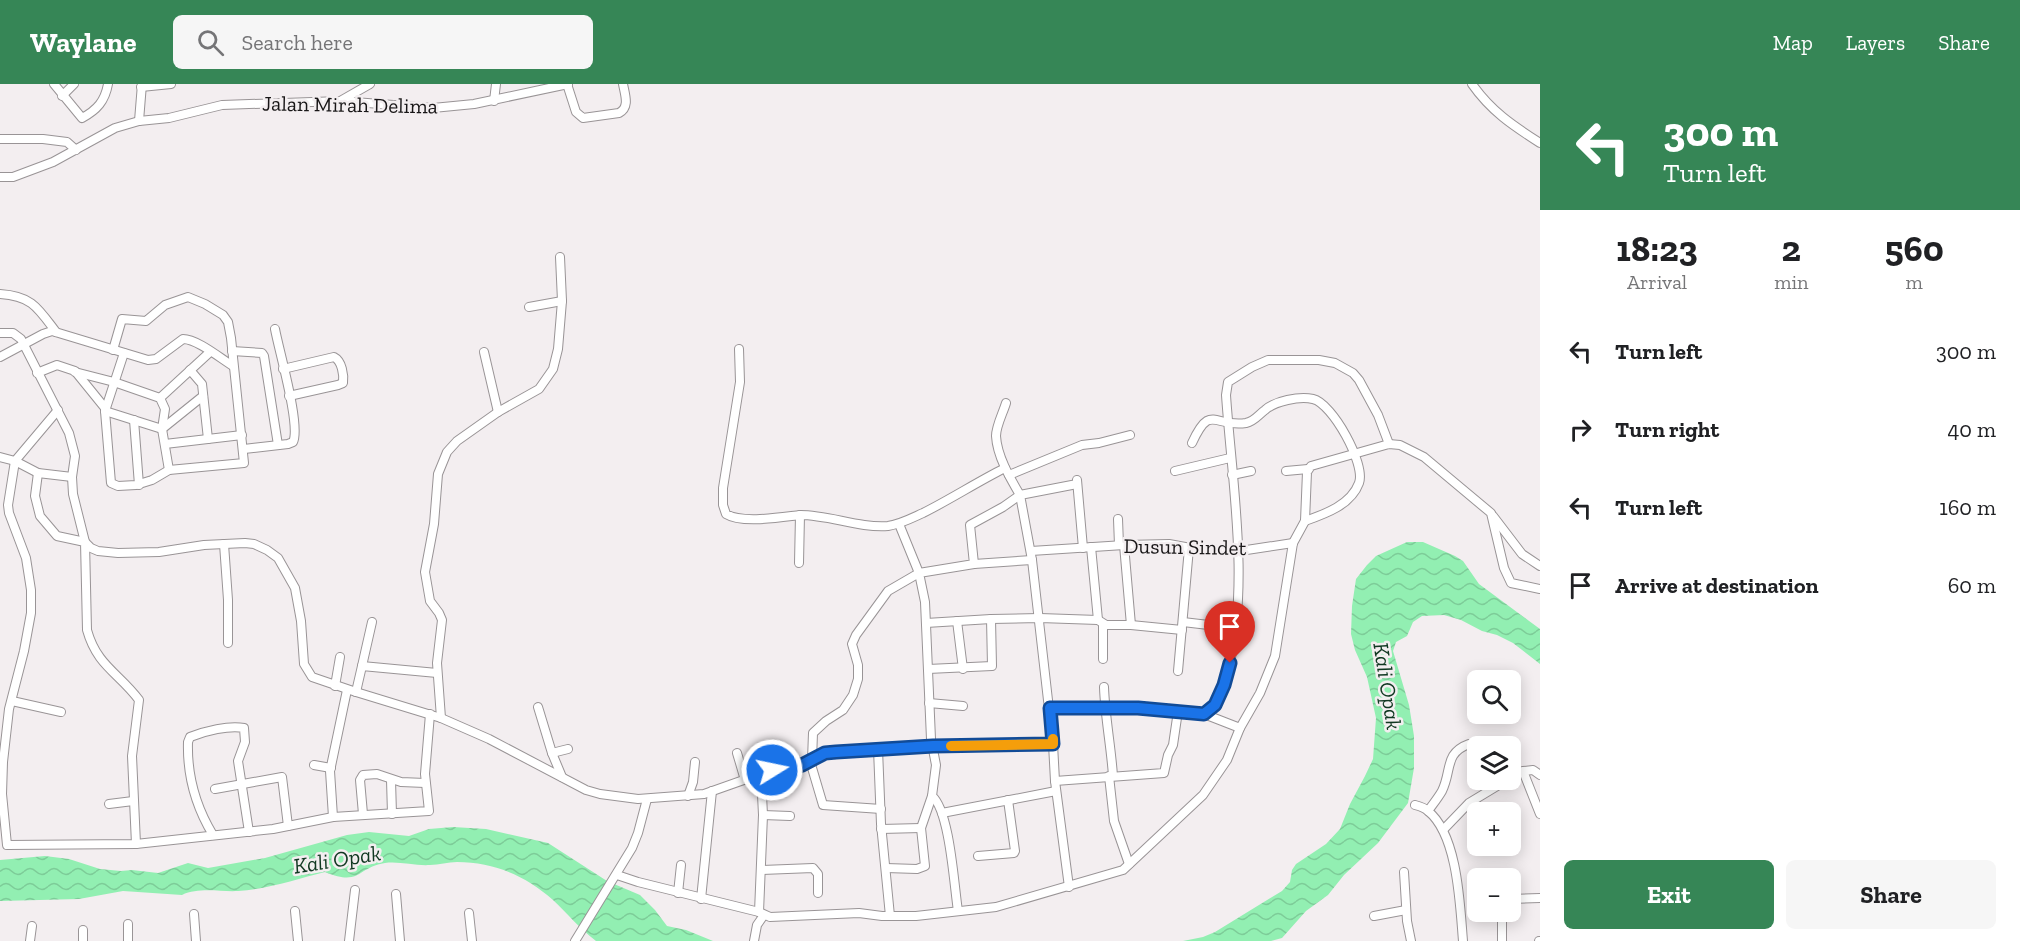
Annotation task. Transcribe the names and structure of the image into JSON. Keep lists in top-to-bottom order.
{
  "streets": {
    "street": ["Jalan Mirah Delima", "Dusun Sindet"]
  },
  "water": ["Kali Opak"],
  "page": {
    "header": "Waylane",
    "search": "Search here",
    "nav": ["Map", "Layers", "Share"],
    "turn": ["300 m", "Turn left"],
    "eta": [
      "18:23",
      "Arrival",
      "2",
      "min",
      "560",
      "m"
    ],
    "list": [
      {
        "name": "Turn left",
        "value": "300 m"
      },
      {
        "name": "Turn right",
        "value": "40 m"
      },
      {
        "name": "Turn left",
        "value": "160 m"
      },
      {
        "name": "Arrive at destination",
        "value": "60 m"
      }
    ],
    "map_buttons": ["+", "−"],
    "buttons": ["Exit", "Share"]
  }
}
